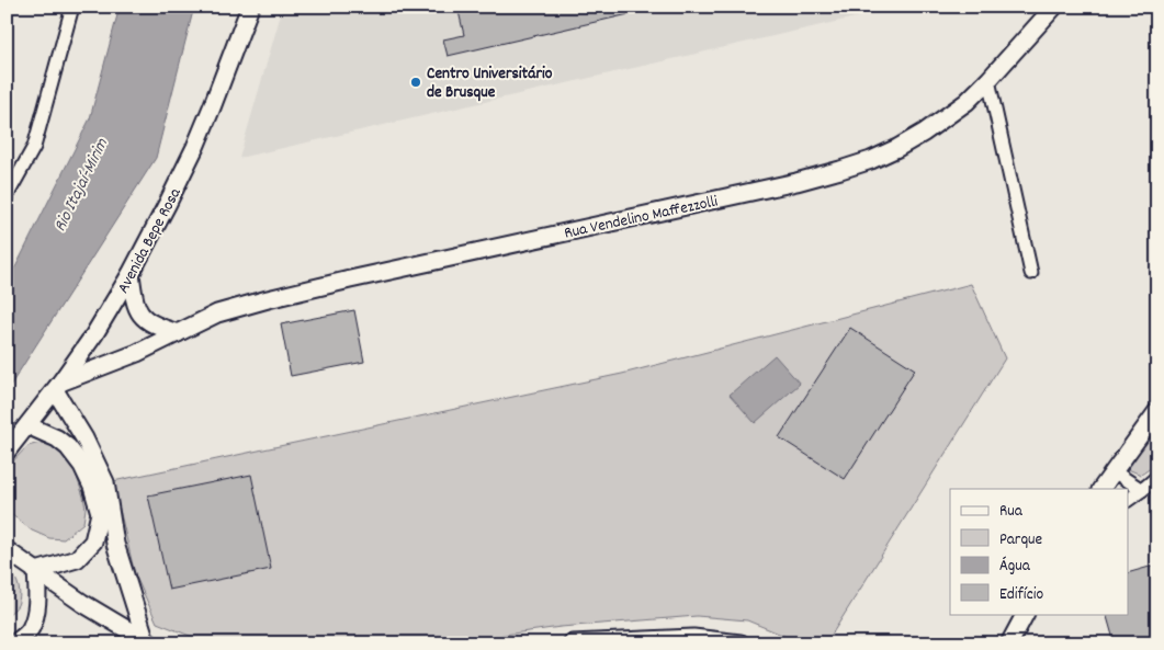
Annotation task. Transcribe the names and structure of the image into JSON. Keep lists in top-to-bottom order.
{
  "streets": {
    "main road": ["Rua Vendelino Maffezzolli", "Avenida Bepe Rosa"]
  },
  "crossings": [
    ["Rua Vendelino Maffezzolli", "Avenida Bepe Rosa"]
  ],
  "water": ["Rio Itajaí-Mirim"],
  "places": ["Centro Universitário de Brusque"],
  "legend": [
    "Rua",
    "Parque",
    "Água",
    "Edifício"
  ]
}
